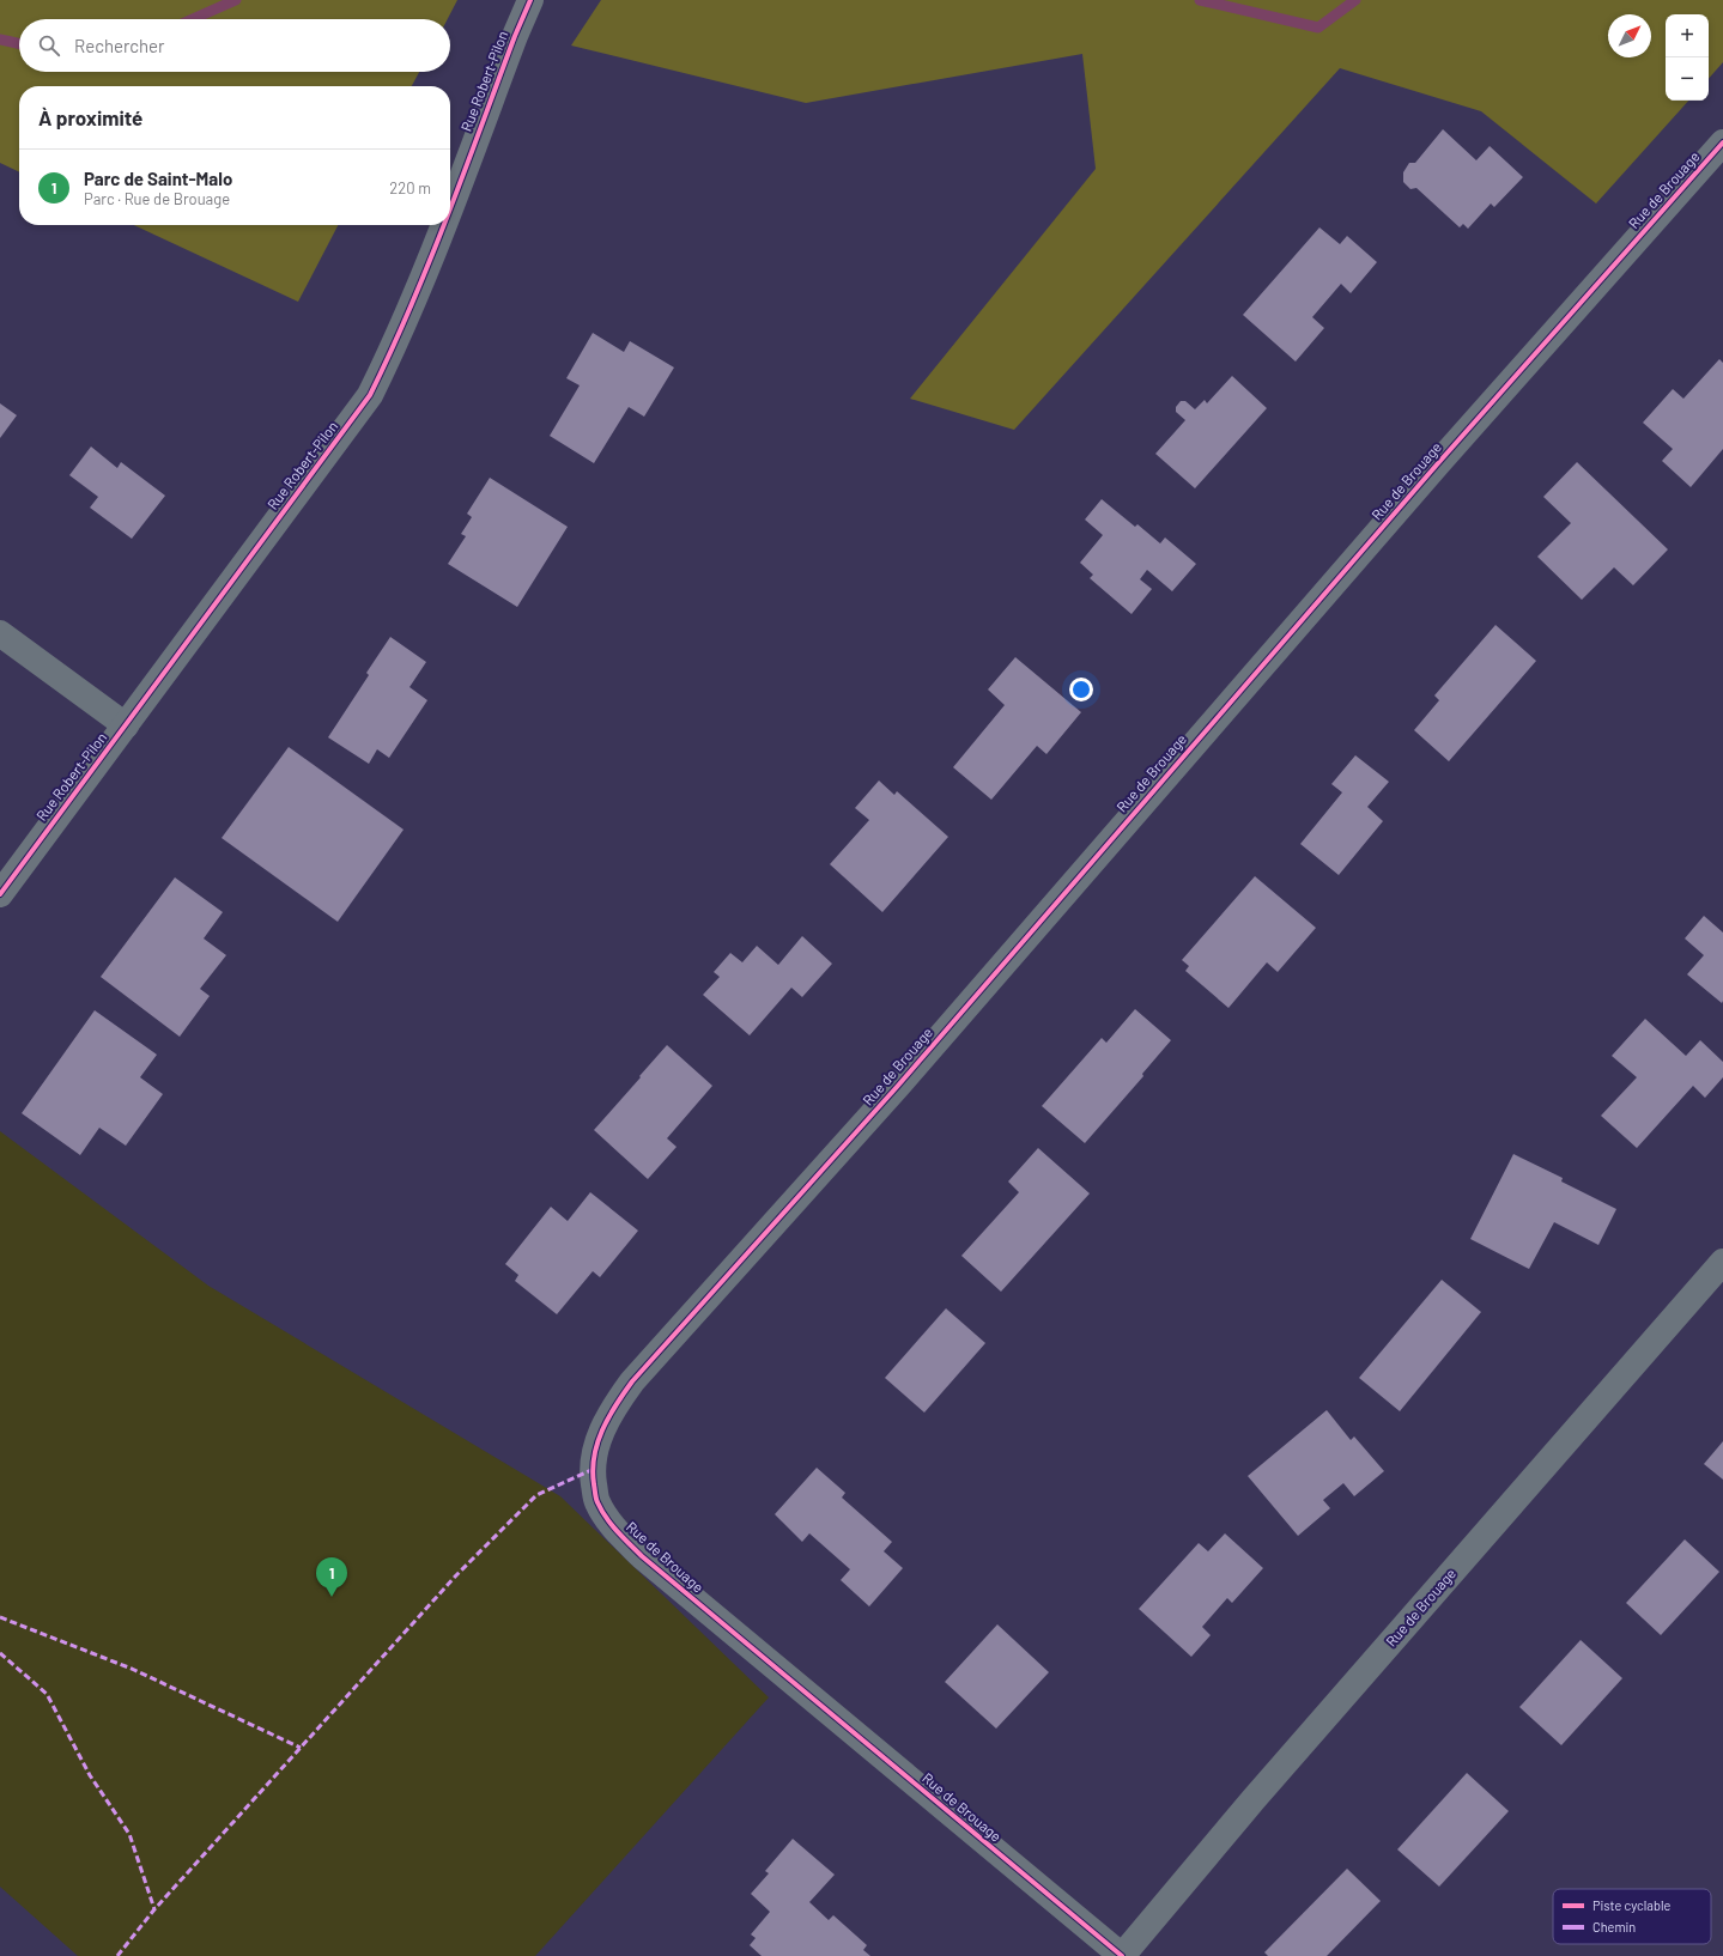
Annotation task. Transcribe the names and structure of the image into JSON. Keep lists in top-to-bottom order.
{
  "streets": {
    "street": ["Rue Robert-Pilon", "Rue de Brouage"]
  },
  "legend": ["Piste cyclable", "Chemin"],
  "north": "top right",
  "page": {
    "map_buttons": ["+", "−"],
    "search": "Rechercher",
    "heading": "À proximité",
    "list": [
      {
        "mark": "1",
        "name": "Parc de Saint-Malo",
        "note": "Parc · Rue de Brouage",
        "value": "220 m"
      }
    ],
    "pins": "1"
  }
}
